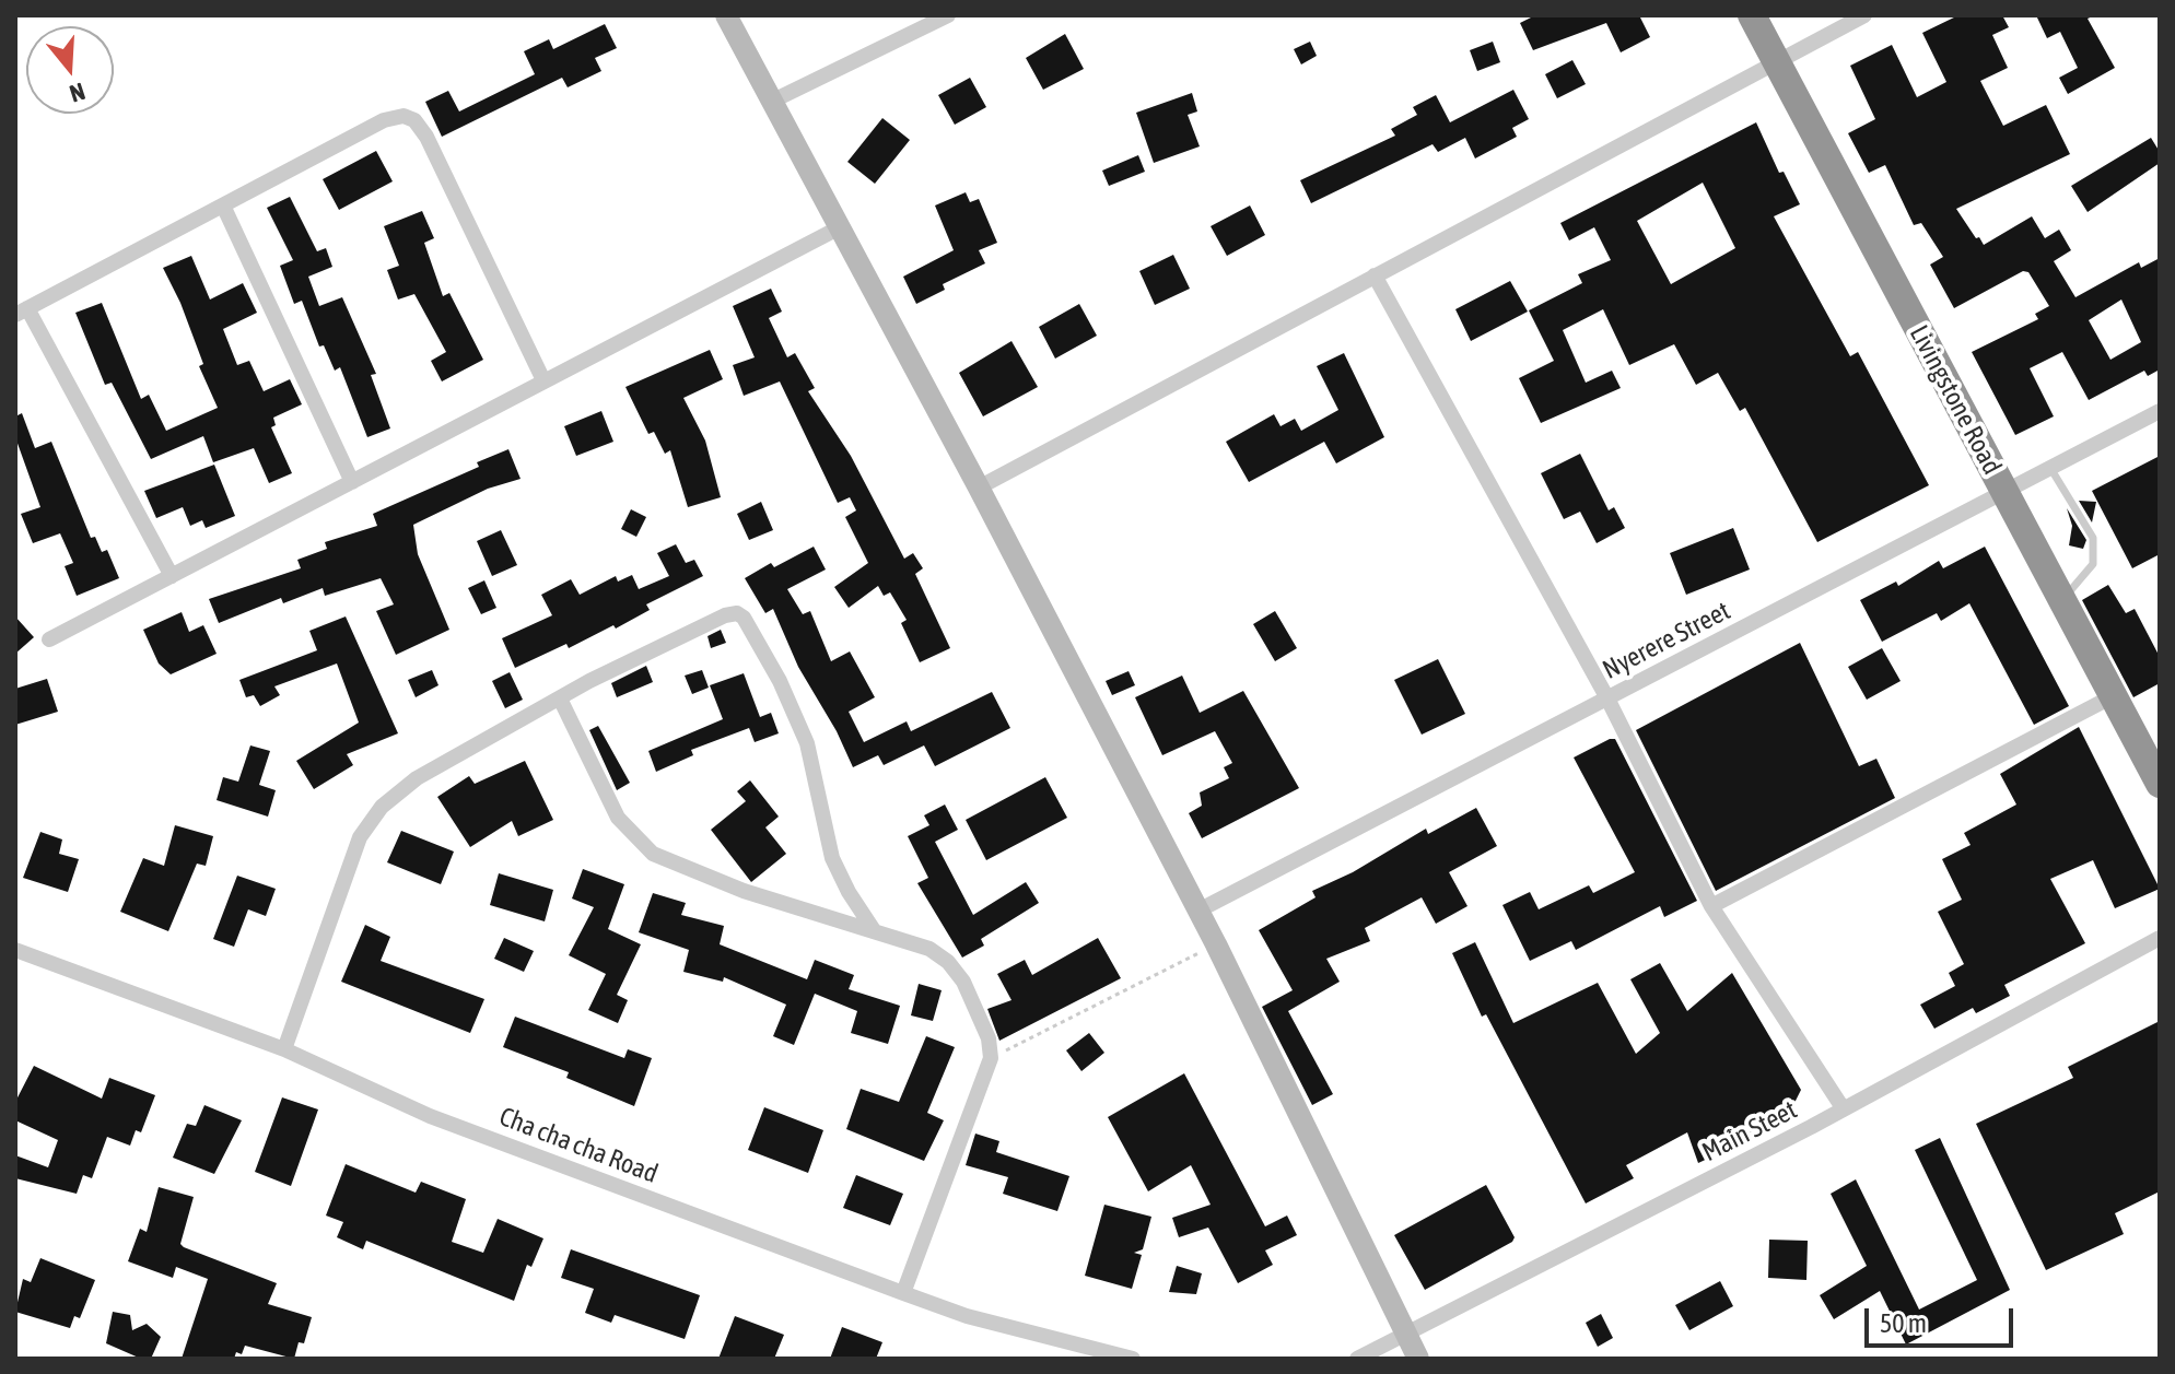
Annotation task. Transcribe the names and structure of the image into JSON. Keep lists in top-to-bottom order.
{
  "streets": {
    "highway": ["Livingstone Road"],
    "street": ["Nyerere Street", "Main Steet", "Cha cha cha Road"]
  },
  "crossings": [
    ["Livingstone Road", "Nyerere Street"]
  ],
  "scale_bar": "50 m",
  "north": "bottom"
}
